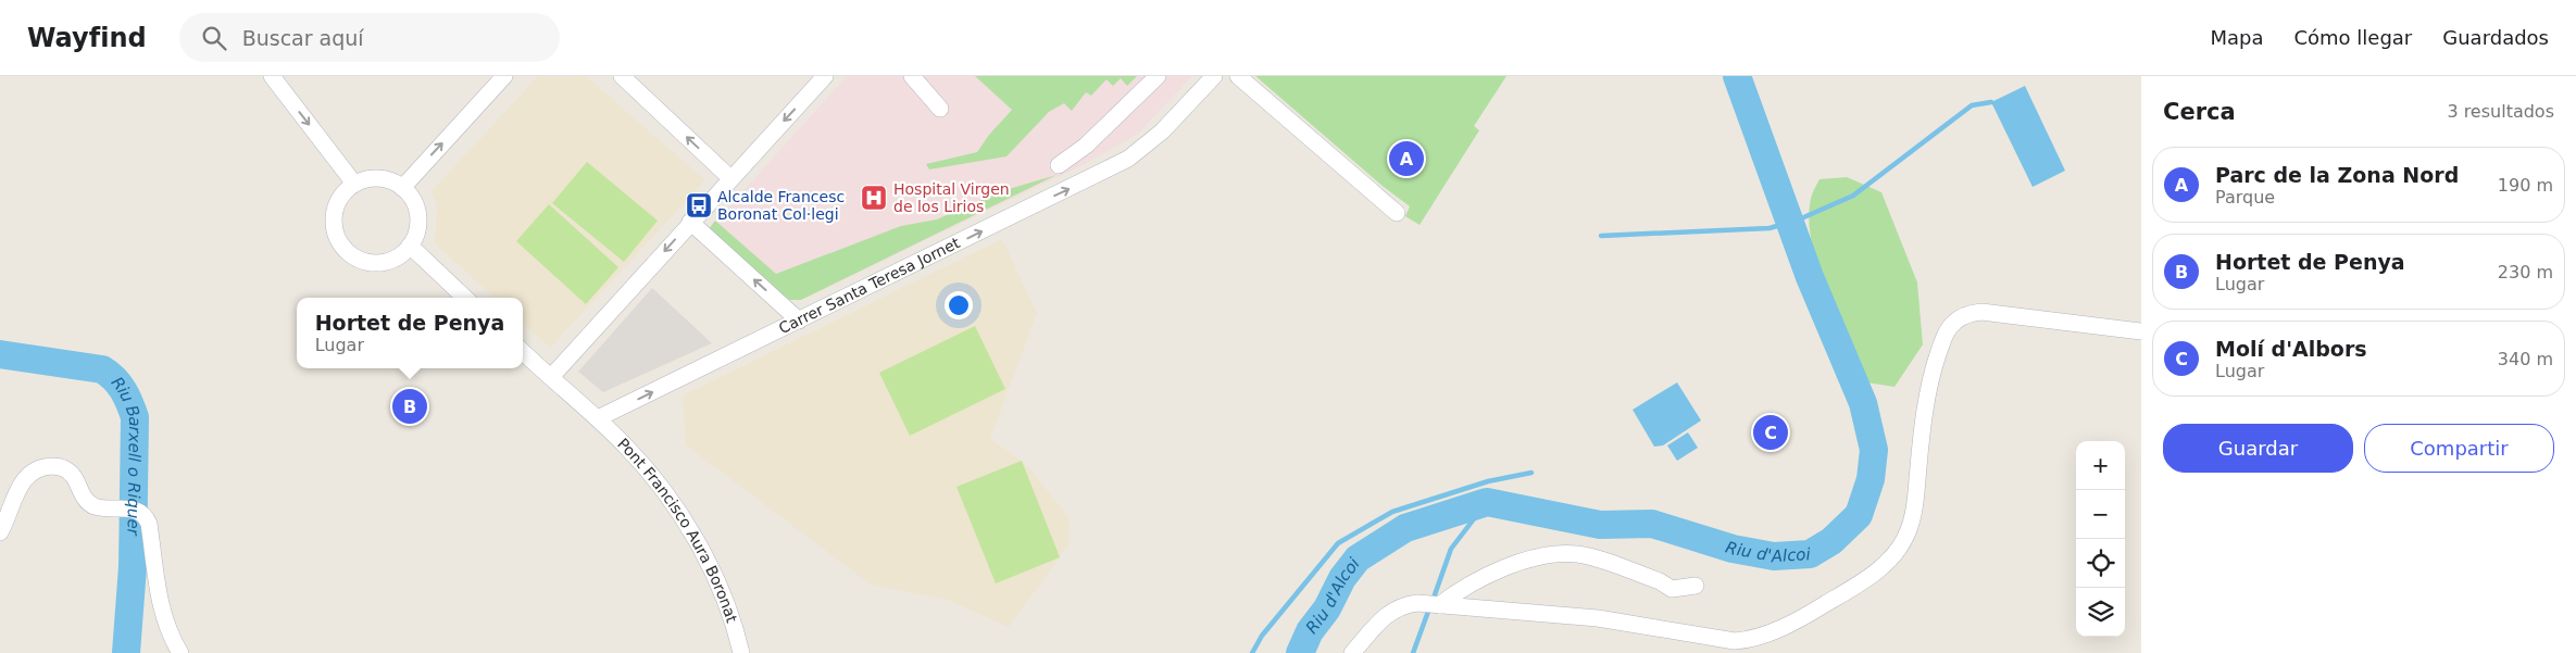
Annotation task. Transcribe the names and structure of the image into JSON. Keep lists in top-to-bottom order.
{
  "streets": {
    "street": ["Carrer Santa Teresa Jornet", "Pont Francisco Aura Boronat"]
  },
  "crossings": [
    ["Carrer Santa Teresa Jornet", "Pont Francisco Aura Boronat"]
  ],
  "water": ["Riu Barxell o Riquer", "Riu d'Alcoi"],
  "places": {
    "hospital": ["Hospital Virgen de los Lirios"],
    "bus stop": ["Alcalde Francesc Boronat Col·legi"]
  },
  "page": {
    "header": "Wayfind",
    "search": "Buscar aquí",
    "nav": ["Mapa", "Cómo llegar", "Guardados"],
    "heading": ["Cerca", "3 resultados"],
    "pins": ["A", "B", "C"],
    "list": [
      {
        "mark": "A",
        "name": "Parc de la Zona Nord",
        "note": "Parque",
        "value": "190 m"
      },
      {
        "mark": "B",
        "name": "Hortet de Penya",
        "note": "Lugar",
        "value": "230 m"
      },
      {
        "mark": "C",
        "name": "Molí d'Albors",
        "note": "Lugar",
        "value": "340 m"
      }
    ],
    "popup": ["Hortet de Penya", "Lugar"],
    "buttons": ["Guardar", "Compartir"],
    "map_buttons": ["+", "−"]
  }
}
